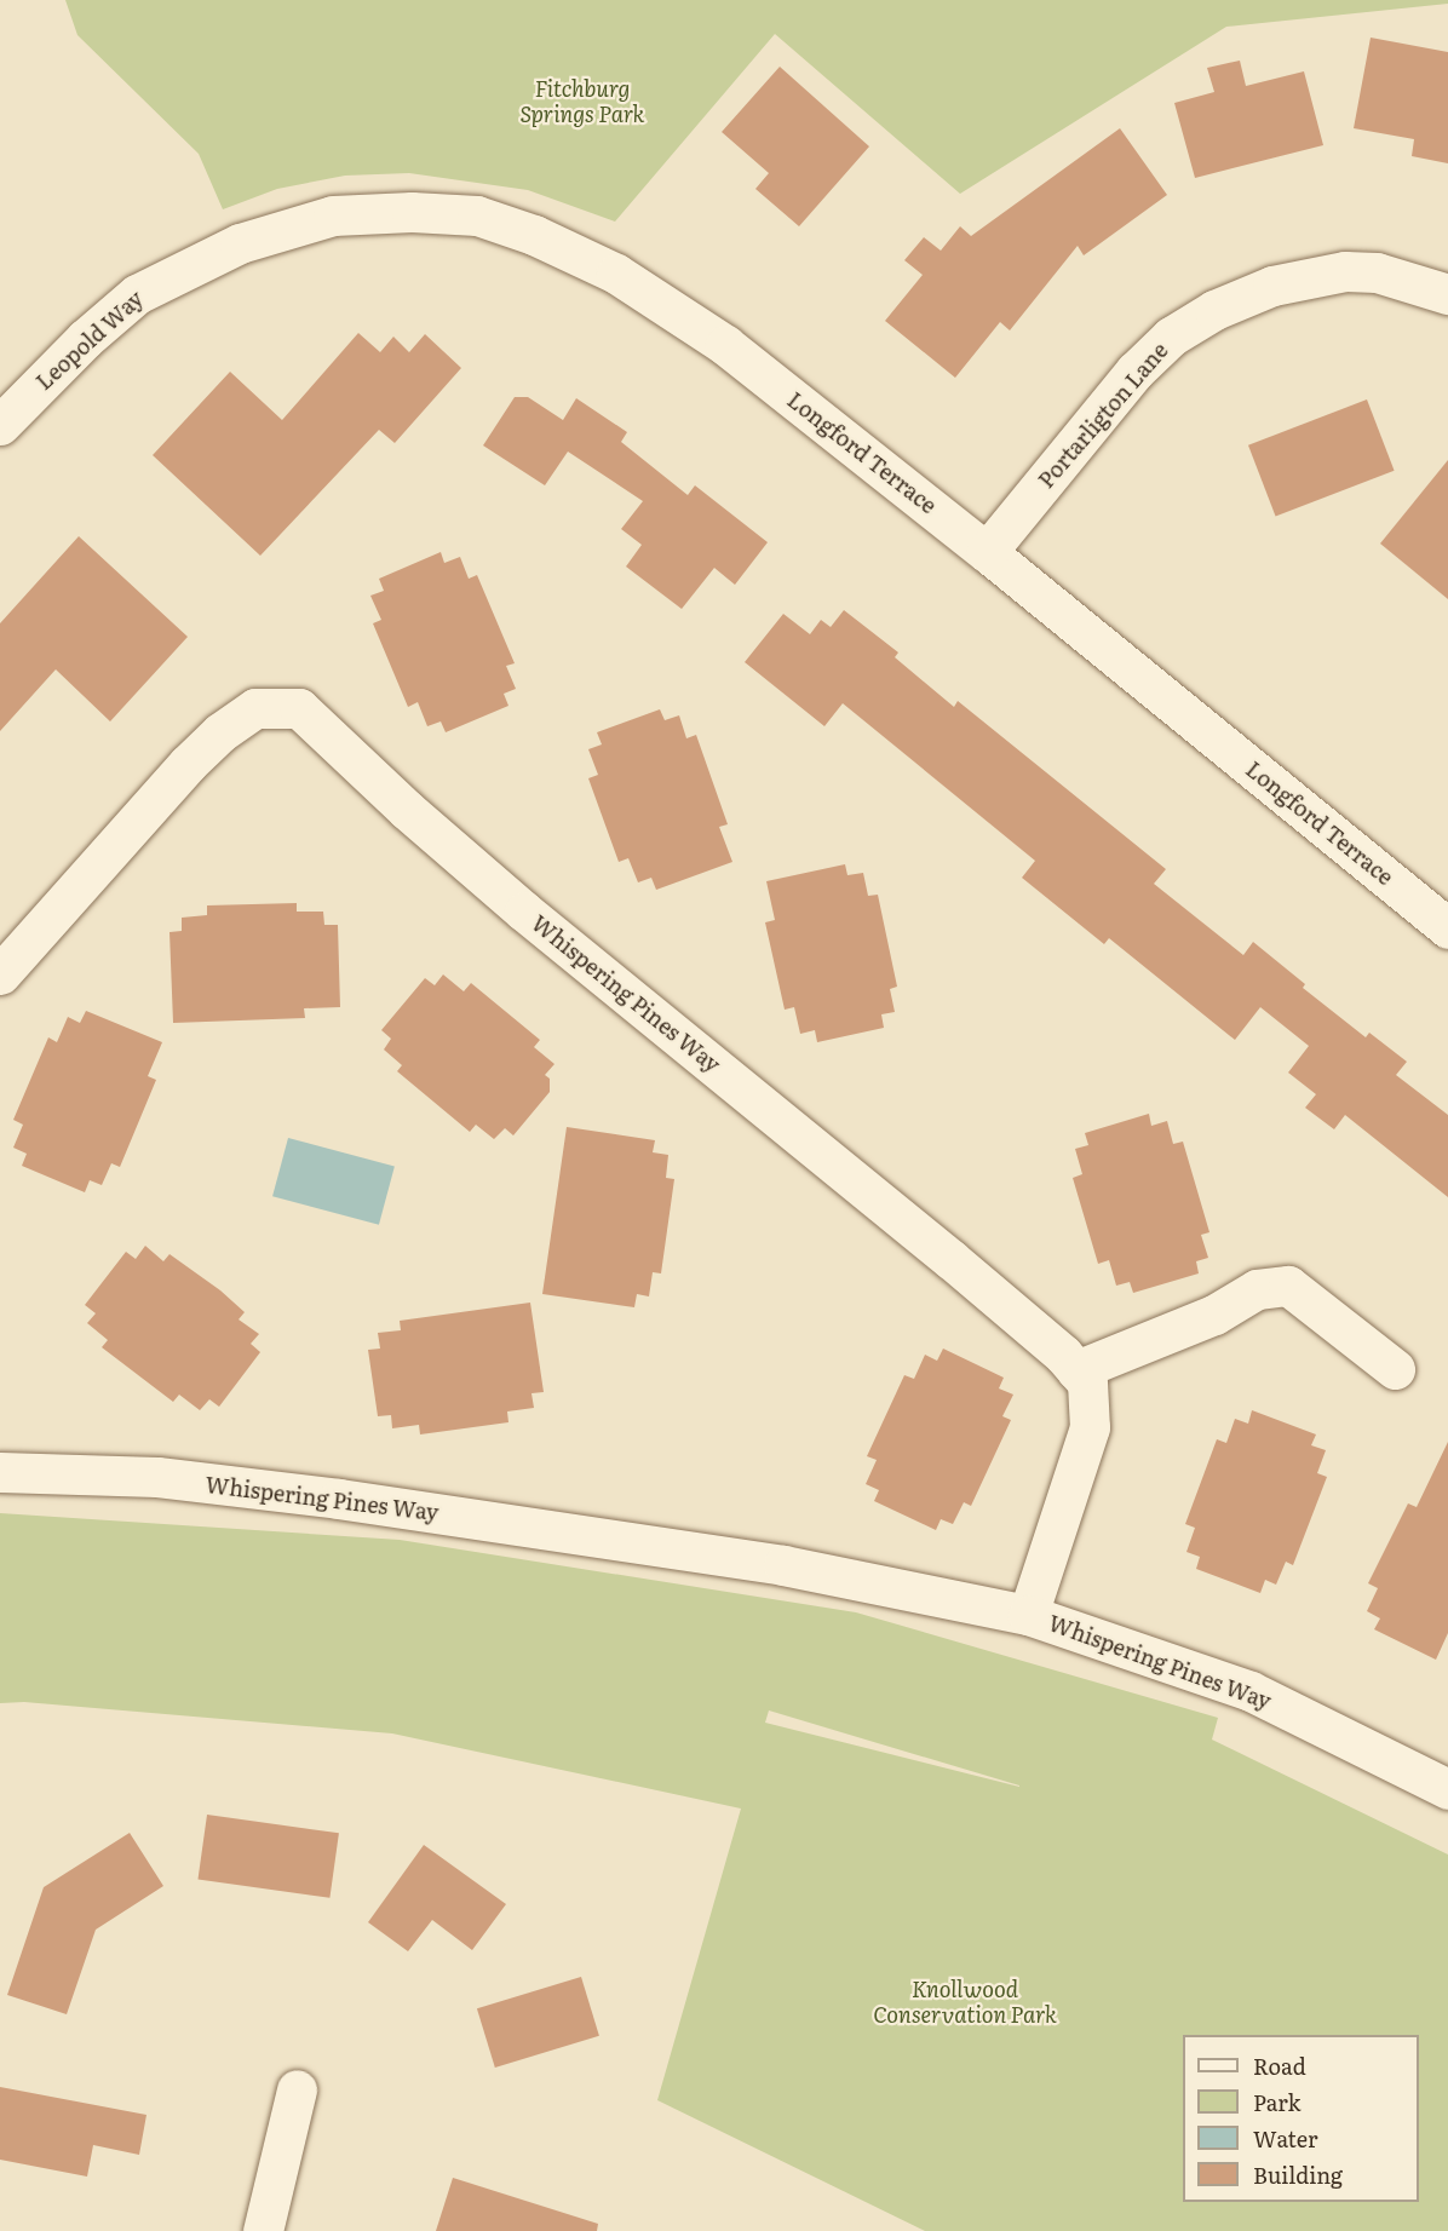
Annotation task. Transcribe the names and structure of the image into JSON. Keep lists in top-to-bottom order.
{
  "streets": {
    "street": [
      "Leopold Way",
      "Portarligton Lane",
      "Longford Terrace",
      "Whispering Pines Way"
    ]
  },
  "crossings": [
    ["Leopold Way", "Longford Terrace"],
    ["Portarligton Lane", "Longford Terrace"]
  ],
  "parks": ["Fitchburg Springs Park", "Knollwood Conservation Park"],
  "legend": [
    "Road",
    "Park",
    "Water",
    "Building"
  ]
}
